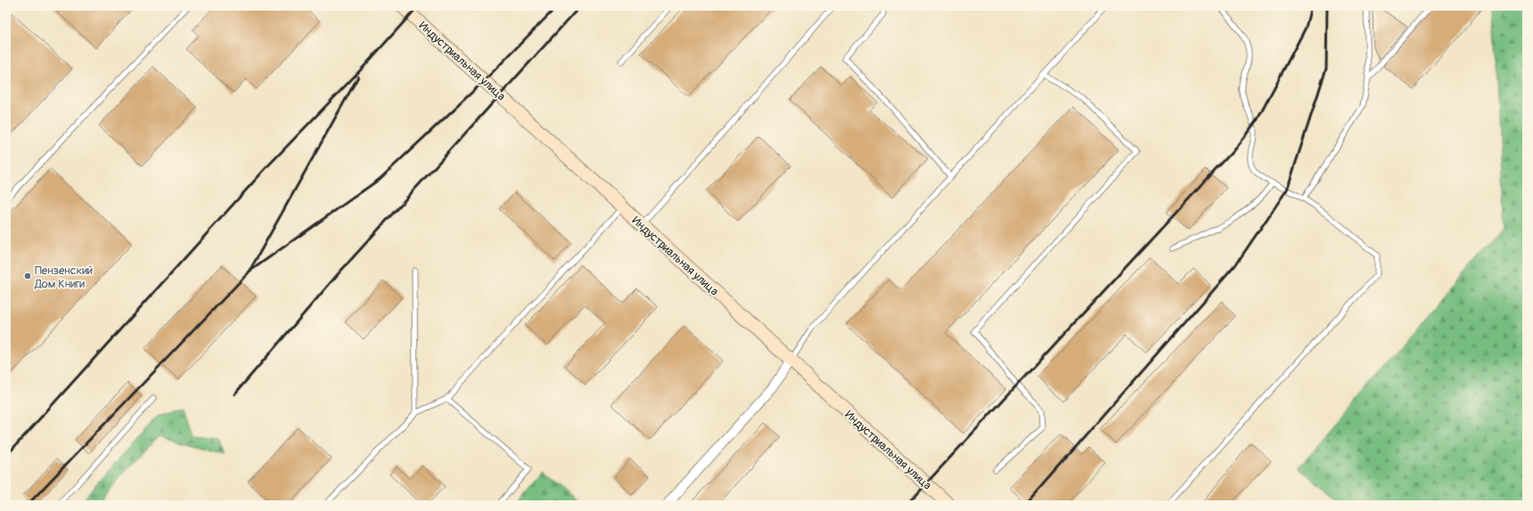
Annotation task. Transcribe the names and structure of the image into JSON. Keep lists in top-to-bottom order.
{
  "streets": {
    "street": ["Индустриальная улица"]
  },
  "places": ["Пензенский Дом Книги"]
}
